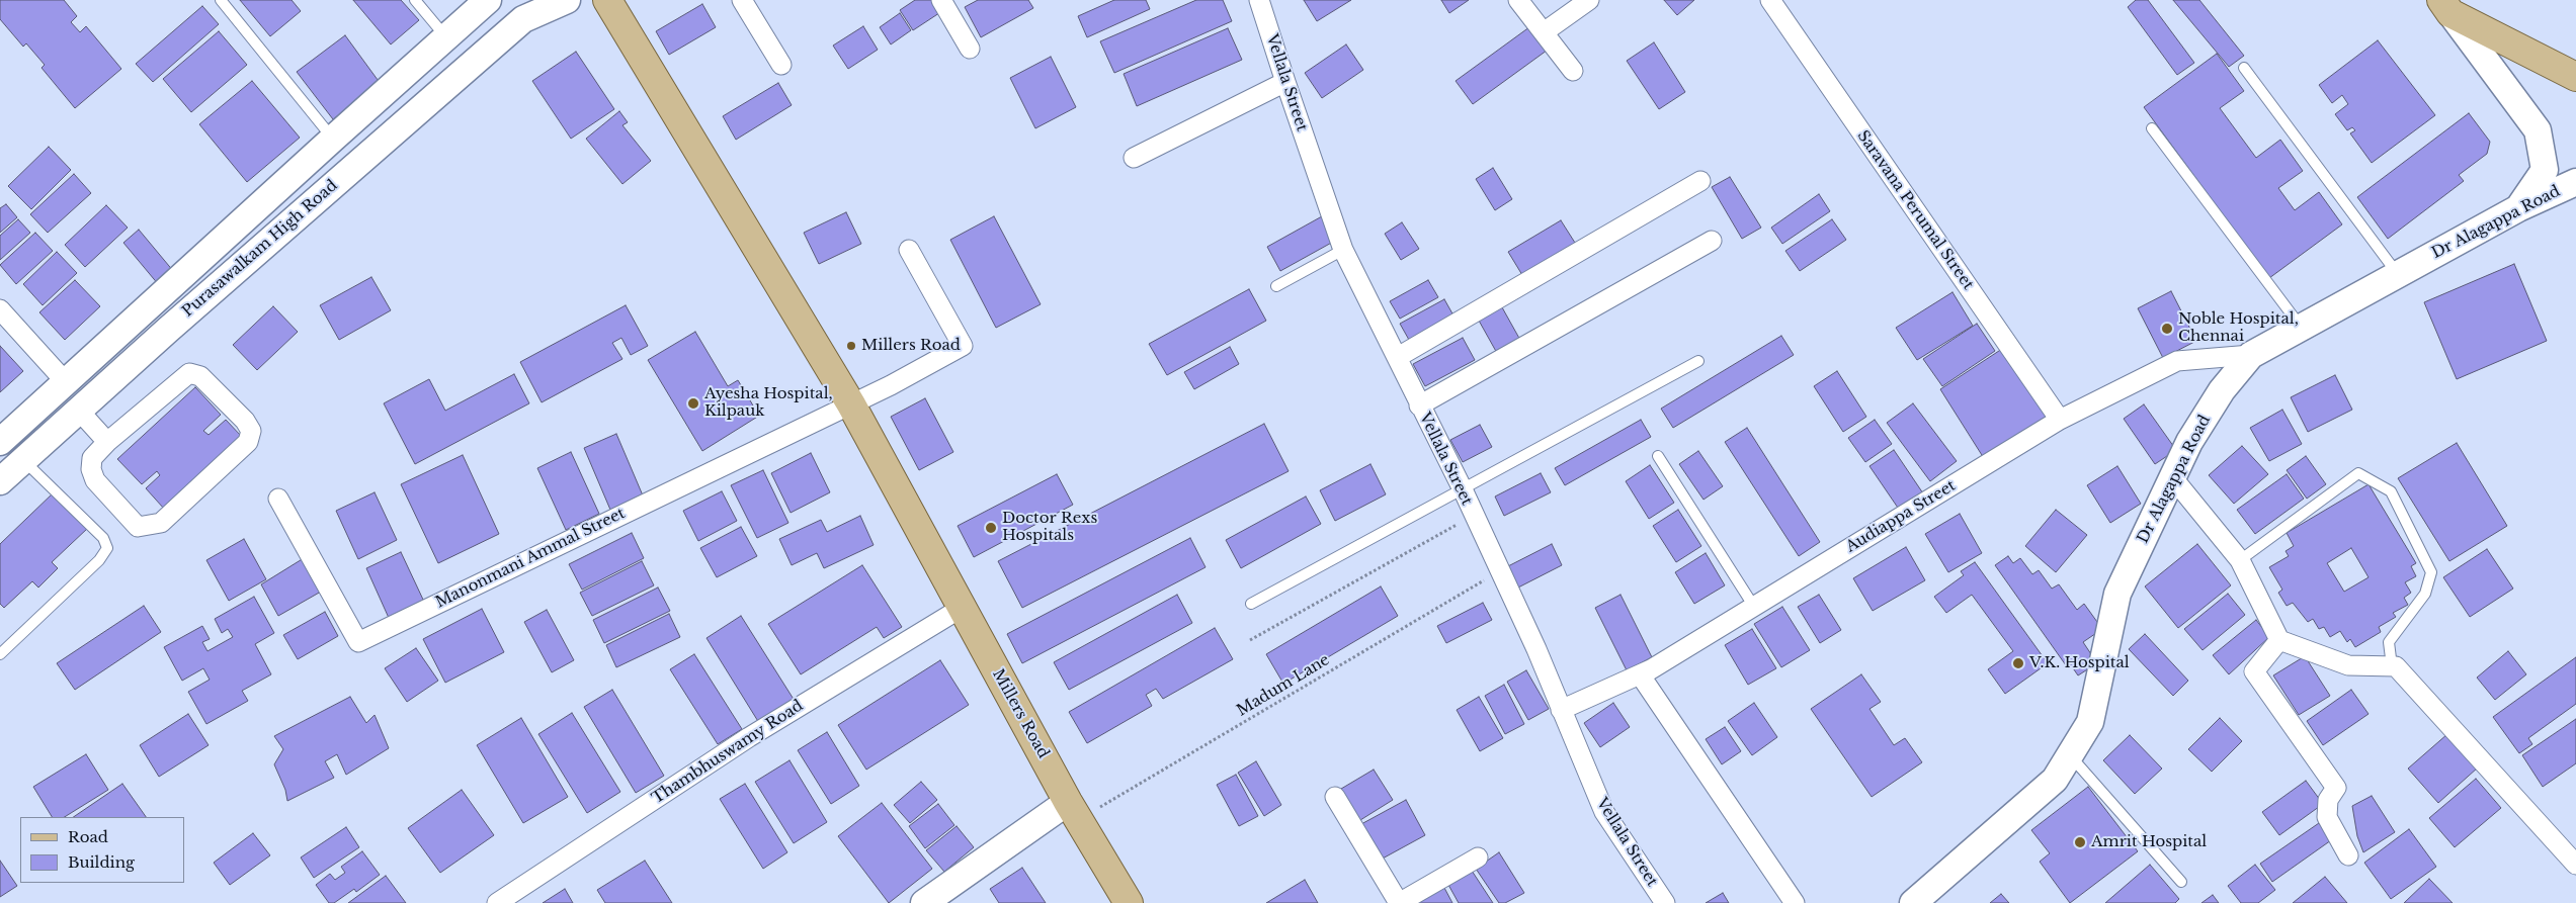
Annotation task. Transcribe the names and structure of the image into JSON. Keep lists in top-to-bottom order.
{
  "streets": {
    "main road": ["Dr Alagappa Road", "Purasawalkam High Road", "Millers Road"],
    "street": [
      "Vellala Street",
      "Saravana Perumal Street",
      "Audiappa Street",
      "Manonmani Ammal Street",
      "Thambhuswamy Road"
    ],
    "path": ["Madum Lane"]
  },
  "crossings": [
    ["Vellala Street", "Audiappa Street"],
    ["Vellala Street", "Madum Lane"],
    ["Saravana Perumal Street", "Audiappa Street"],
    ["Dr Alagappa Road", "Audiappa Street"],
    ["Manonmani Ammal Street", "Millers Road"],
    ["Madum Lane", "Millers Road"],
    ["Millers Road", "Thambhuswamy Road"]
  ],
  "places": [
    "Noble Hospital, Chennai",
    "Millers Road",
    "Ayesha Hospital, Kilpauk",
    "Doctor Rexs Hospitals",
    "V.K. Hospital",
    "Amrit Hospital"
  ],
  "legend": ["Road", "Building"]
}
